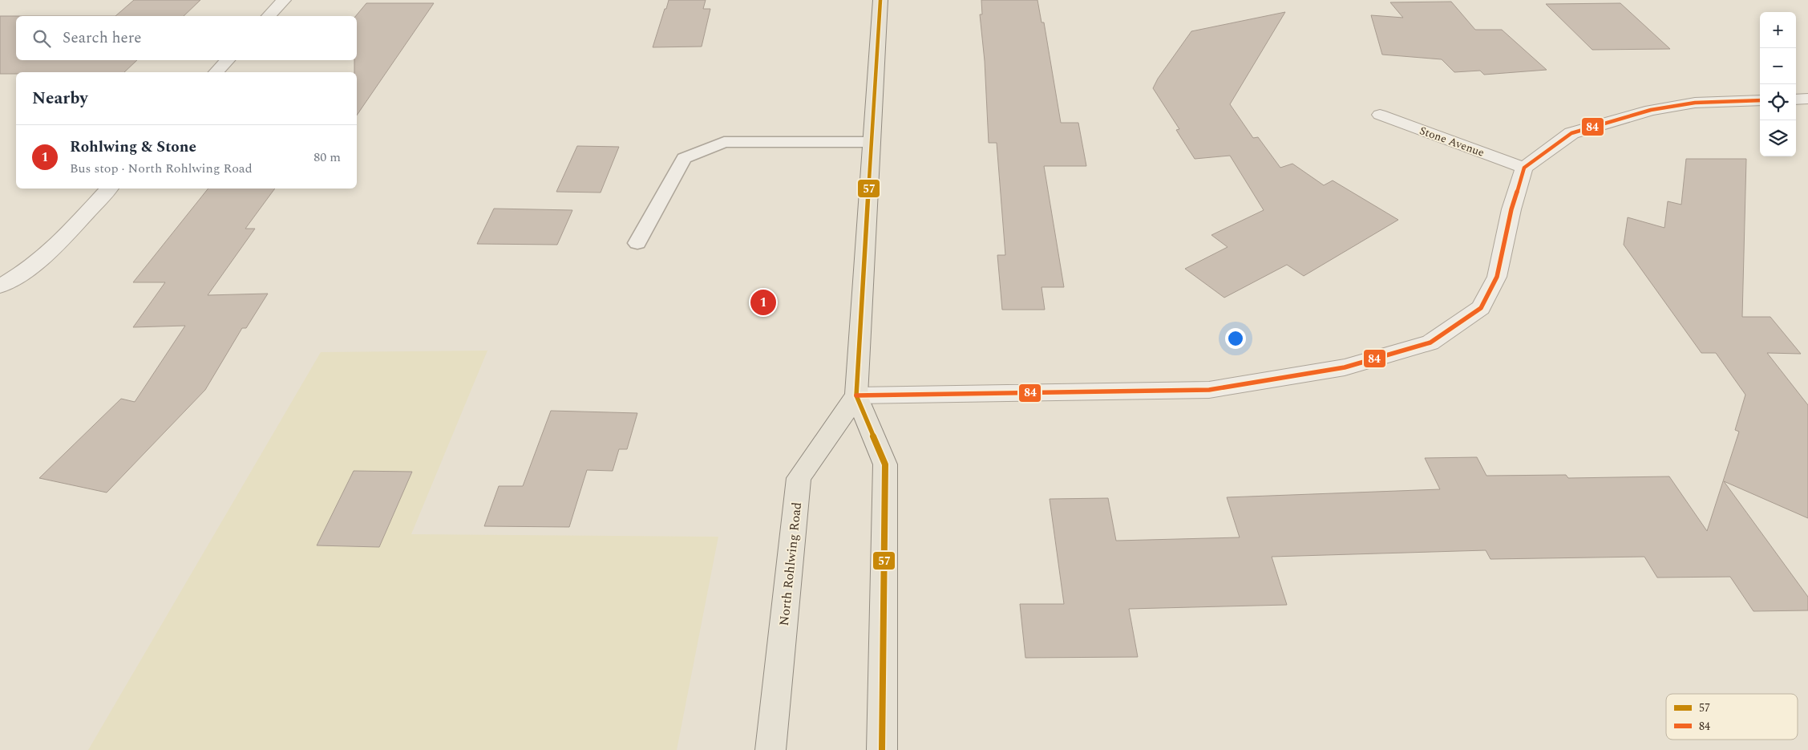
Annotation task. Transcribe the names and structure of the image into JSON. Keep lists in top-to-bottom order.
{
  "streets": {
    "main road": ["North Rohlwing Road"],
    "street": ["Stone Avenue"]
  },
  "lines": ["transit line 57", "transit line 84"],
  "legend": ["57", "84"],
  "page": {
    "map_buttons": ["+", "−"],
    "search": "Search here",
    "heading": "Nearby",
    "list": [
      {
        "mark": "1",
        "name": "Rohlwing & Stone",
        "note": "Bus stop · North Rohlwing Road",
        "value": "80 m"
      }
    ],
    "pins": "1"
  }
}
